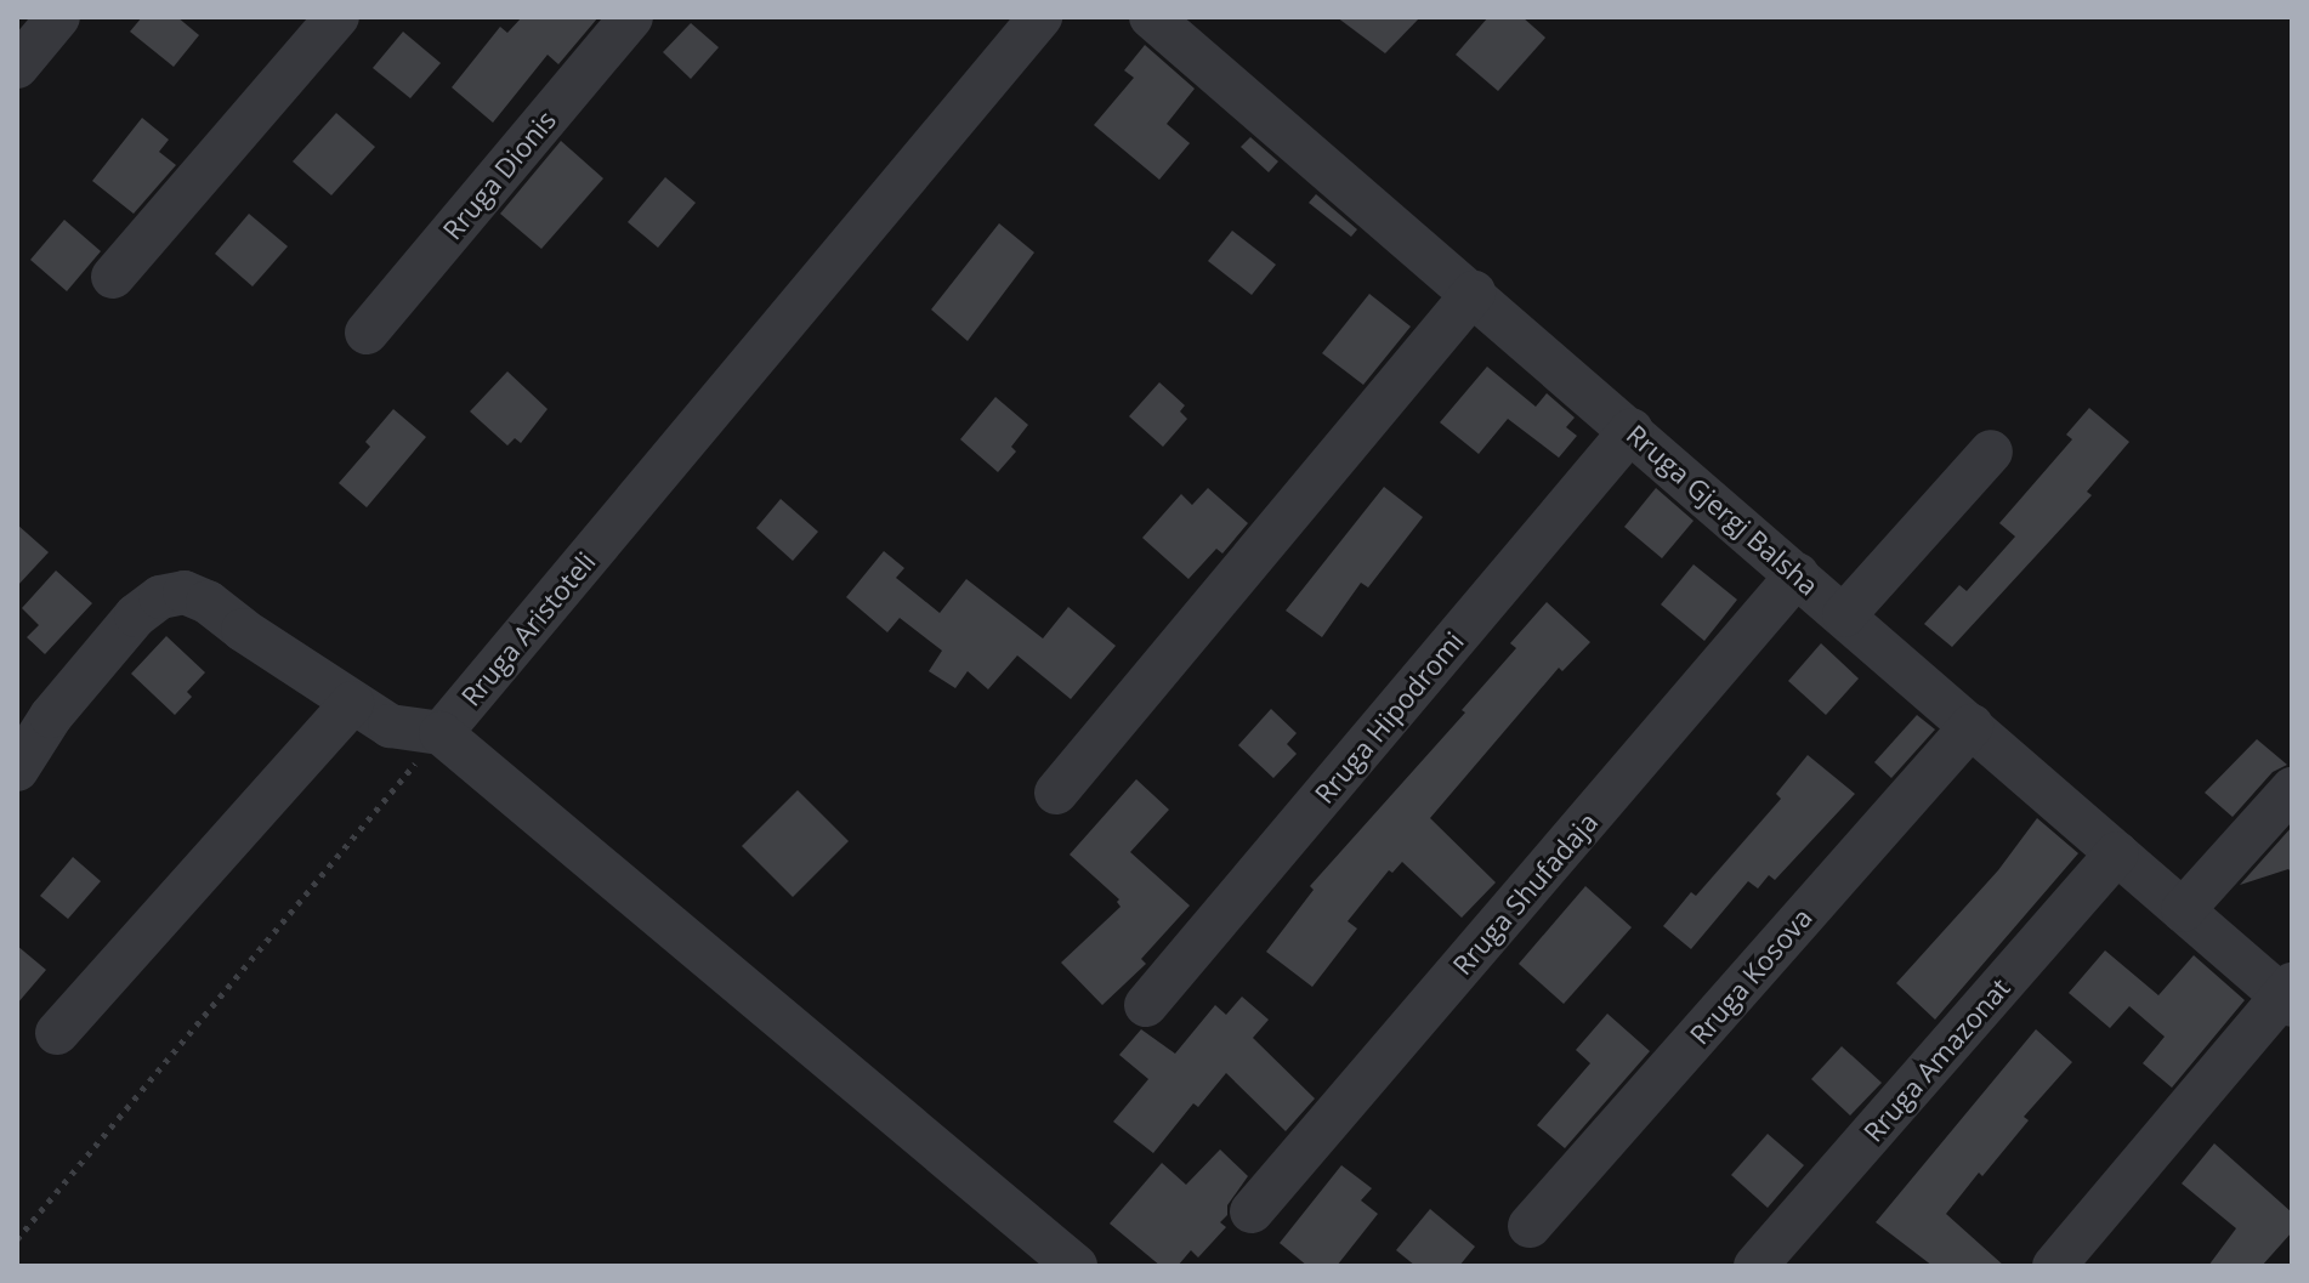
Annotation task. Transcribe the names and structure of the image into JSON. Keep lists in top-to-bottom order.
{
  "streets": {
    "street": [
      "Rruga Dionis",
      "Rruga Gjergj Balsha",
      "Rruga Aristoteli",
      "Rruga Hipodromi",
      "Rruga Shufadaja",
      "Rruga Kosova",
      "Rruga Amazonat"
    ]
  },
  "crossings": [
    ["Rruga Gjergj Balsha", "Rruga Hipodromi"],
    ["Rruga Gjergj Balsha", "Rruga Shufadaja"],
    ["Rruga Gjergj Balsha", "Rruga Kosova"],
    ["Rruga Gjergj Balsha", "Rruga Amazonat"]
  ]
}
